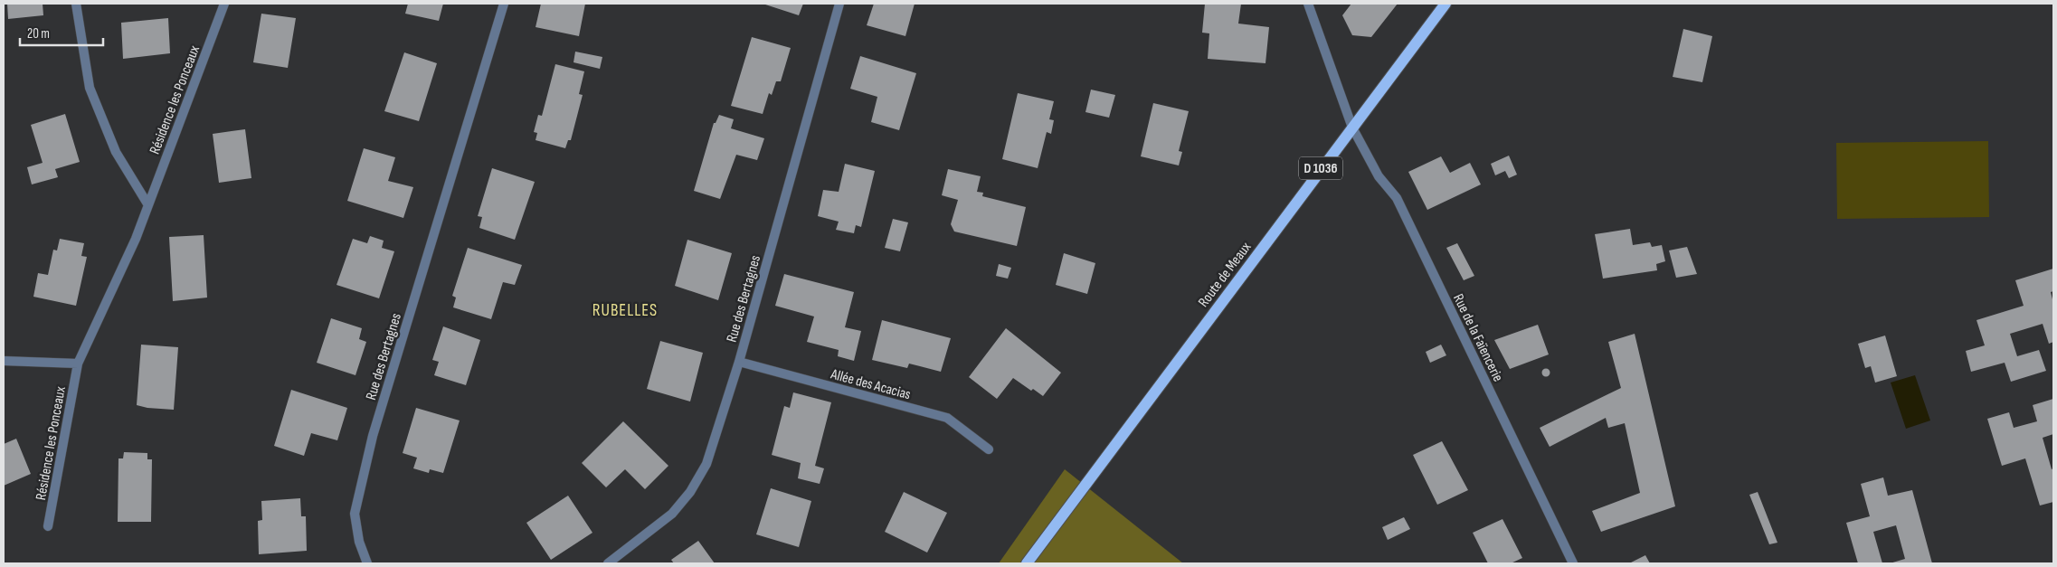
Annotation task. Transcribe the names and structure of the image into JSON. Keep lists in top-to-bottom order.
{
  "streets": {
    "main road": ["D 1036", "Route de Meaux"],
    "street": [
      "Résidence les Ponceaux",
      "Rue des Bertagnes",
      "Rue de la Faïencerie",
      "Allée des Acacias"
    ]
  },
  "crossings": [
    ["Route de Meaux", "Rue de la Faïencerie"],
    ["Rue des Bertagnes", "Allée des Acacias"]
  ],
  "districts": ["RUBELLES"],
  "scale_bar": "20 m"
}
